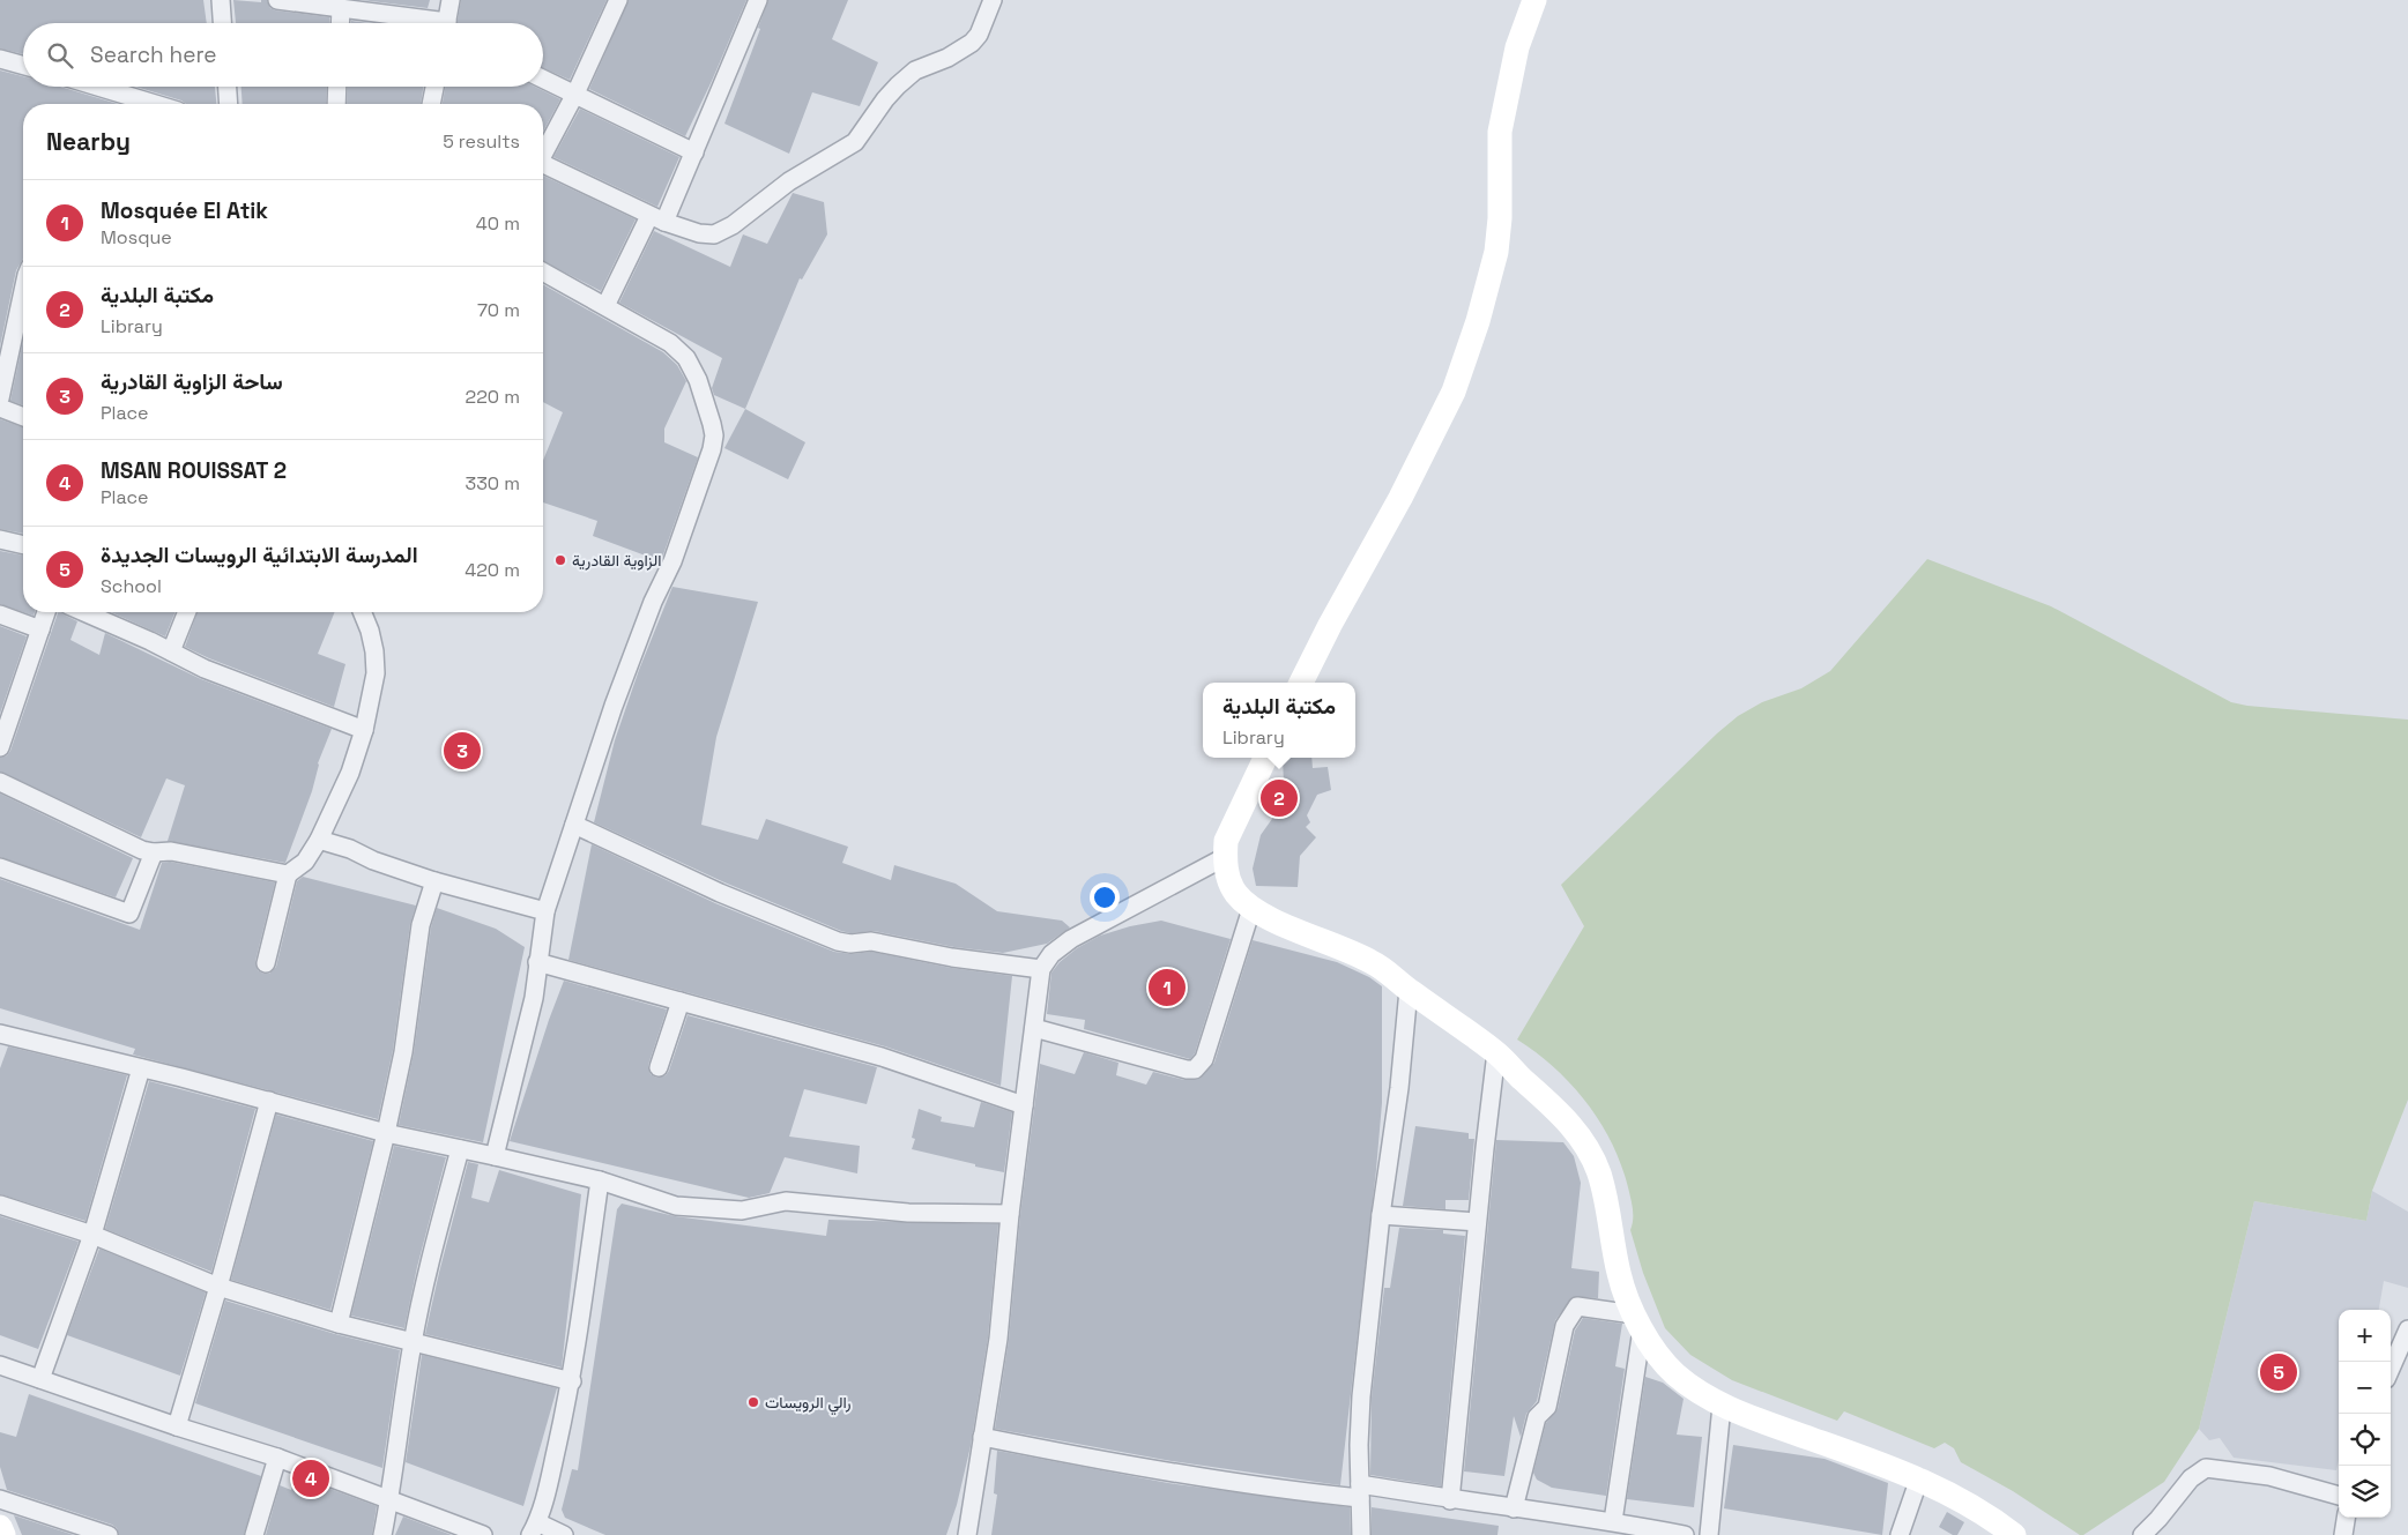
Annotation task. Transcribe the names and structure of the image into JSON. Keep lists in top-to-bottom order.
{
  "places": ["الزاوية القادرية", "رالي الرويسات"],
  "page": {
    "search": "Search here",
    "heading": ["Nearby", "5 results"],
    "list": [
      {
        "mark": "1",
        "name": "Mosquée El Atik",
        "note": "Mosque",
        "value": "40 m"
      },
      {
        "mark": "2",
        "name": "مكتبة البلدية",
        "note": "Library",
        "value": "70 m"
      },
      {
        "mark": "3",
        "name": "ساحة الزاوية القادرية",
        "note": "Place",
        "value": "220 m"
      },
      {
        "mark": "4",
        "name": "MSAN ROUISSAT 2",
        "note": "Place",
        "value": "330 m"
      },
      {
        "mark": "5",
        "name": "المدرسة الابتدائية الرويسات الجديدة",
        "note": "School",
        "value": "420 m"
      }
    ],
    "popup": ["مكتبة البلدية", "Library"],
    "pins": [
      "3",
      "2",
      "1",
      "5",
      "4"
    ],
    "map_buttons": ["+", "−"]
  }
}
